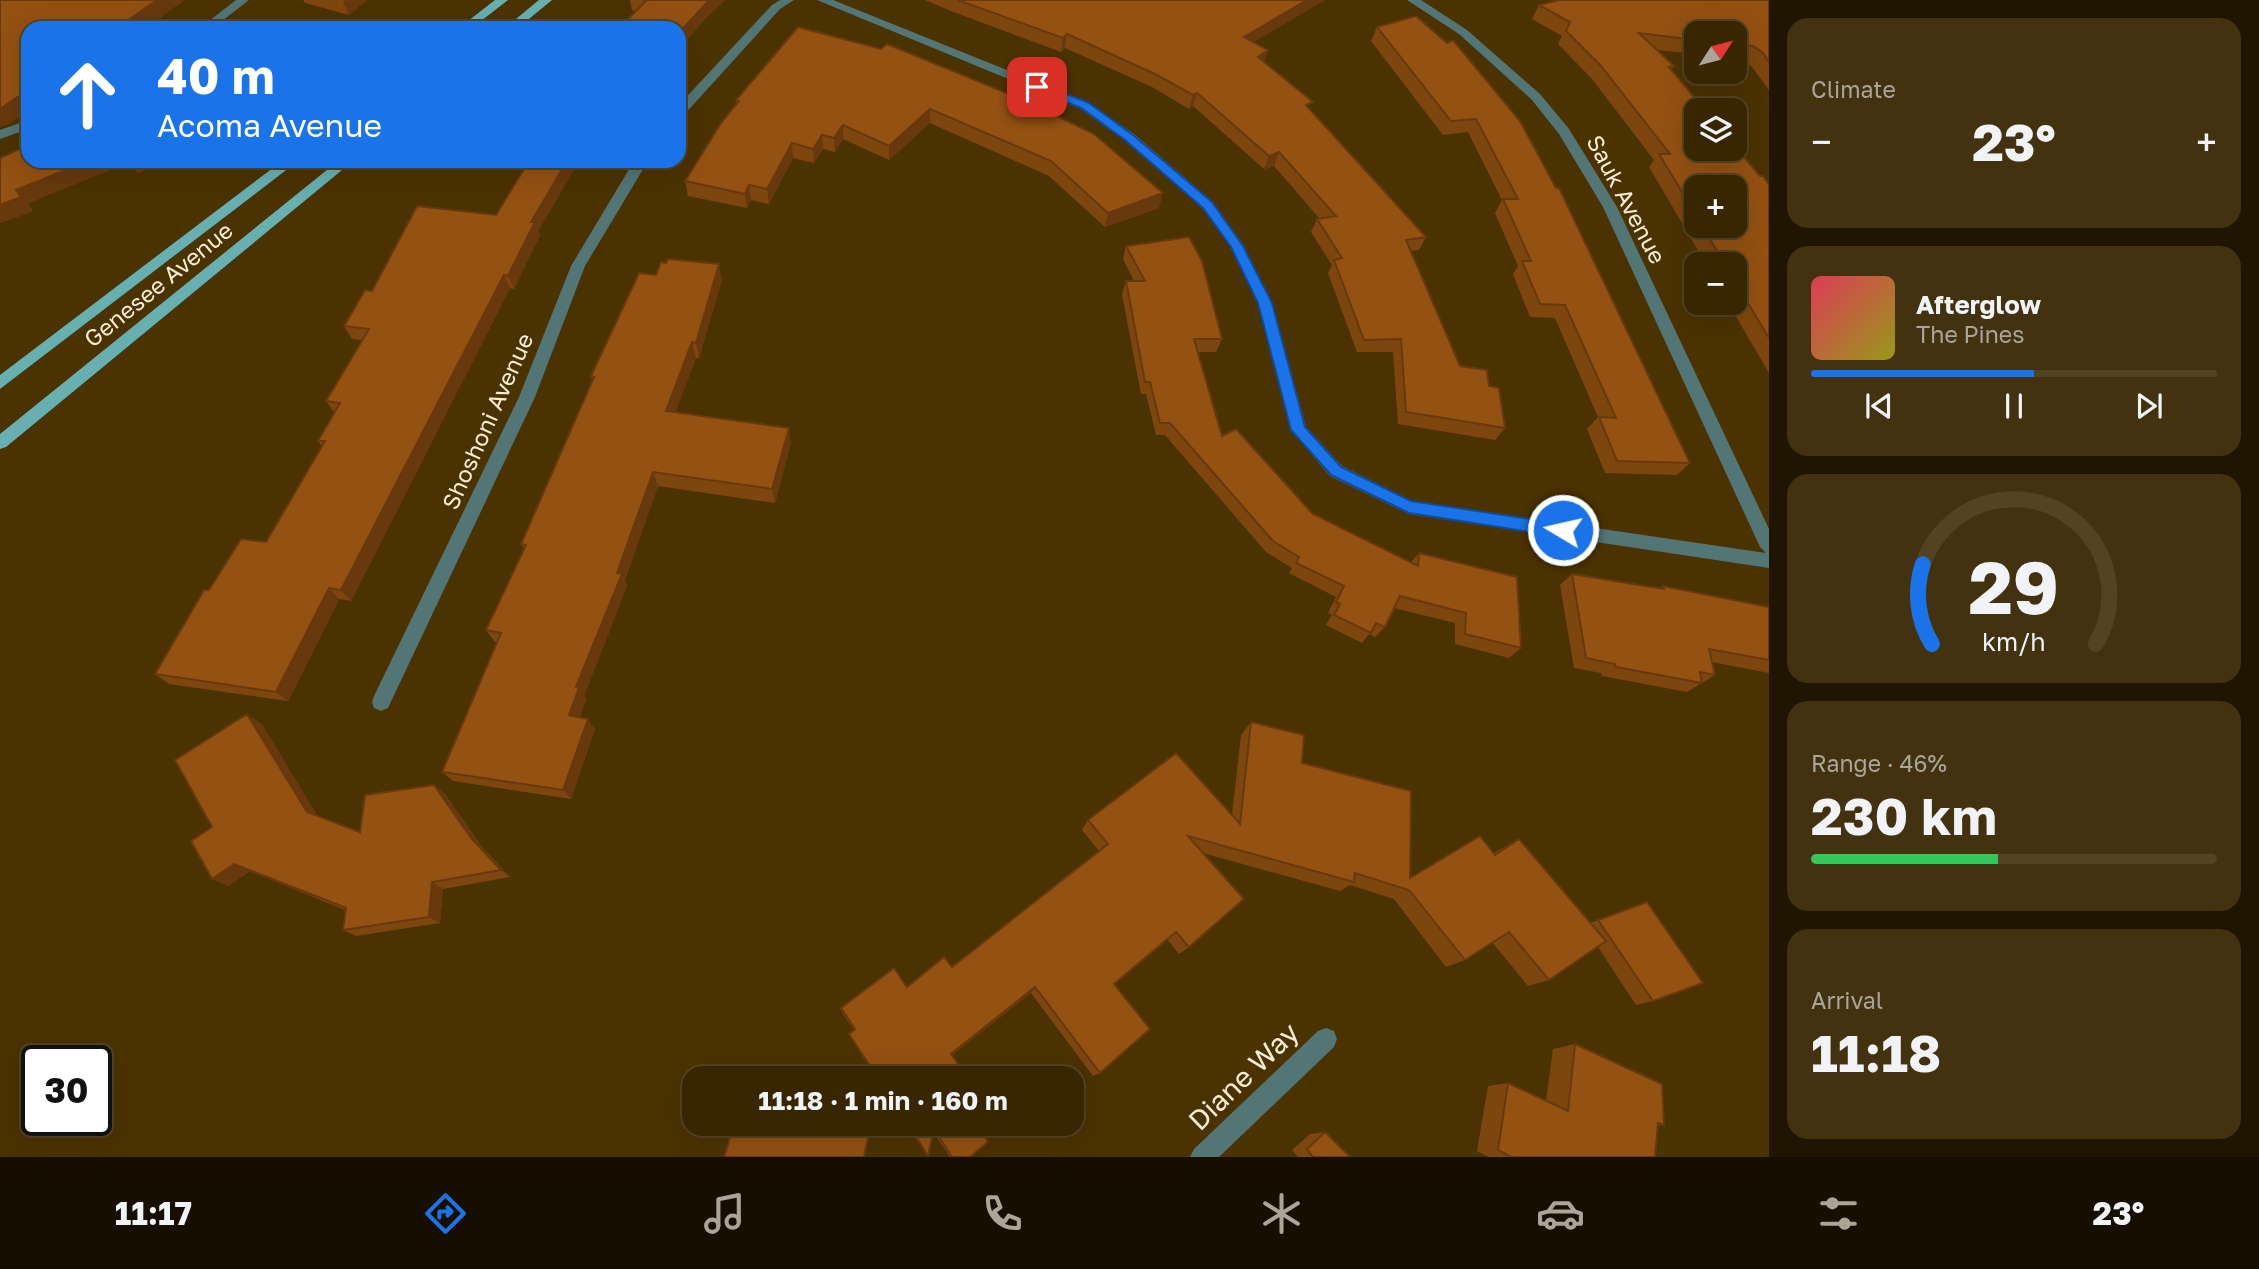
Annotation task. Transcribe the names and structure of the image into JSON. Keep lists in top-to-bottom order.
{
  "streets": {
    "main road": ["Genesee Avenue"],
    "street": ["Sauk Avenue", "Shoshoni Avenue", "Diane Way"]
  },
  "north": "top right",
  "page": {
    "tile": [
      "Climate",
      ["Range · 46%", "230 km"],
      ["Arrival", "11:18"]
    ],
    "map_buttons": ["+", "−"],
    "turn": ["40 m", "Acoma Avenue"],
    "heat": ["−", "23°", "+"],
    "song": ["Afterglow", "The Pines"],
    "limit": "30",
    "trip": "11:18 · 1 min · 160 m",
    "tabs": ["11:17", "23°"],
    "gauge": ["29", "km/h"]
  }
}
